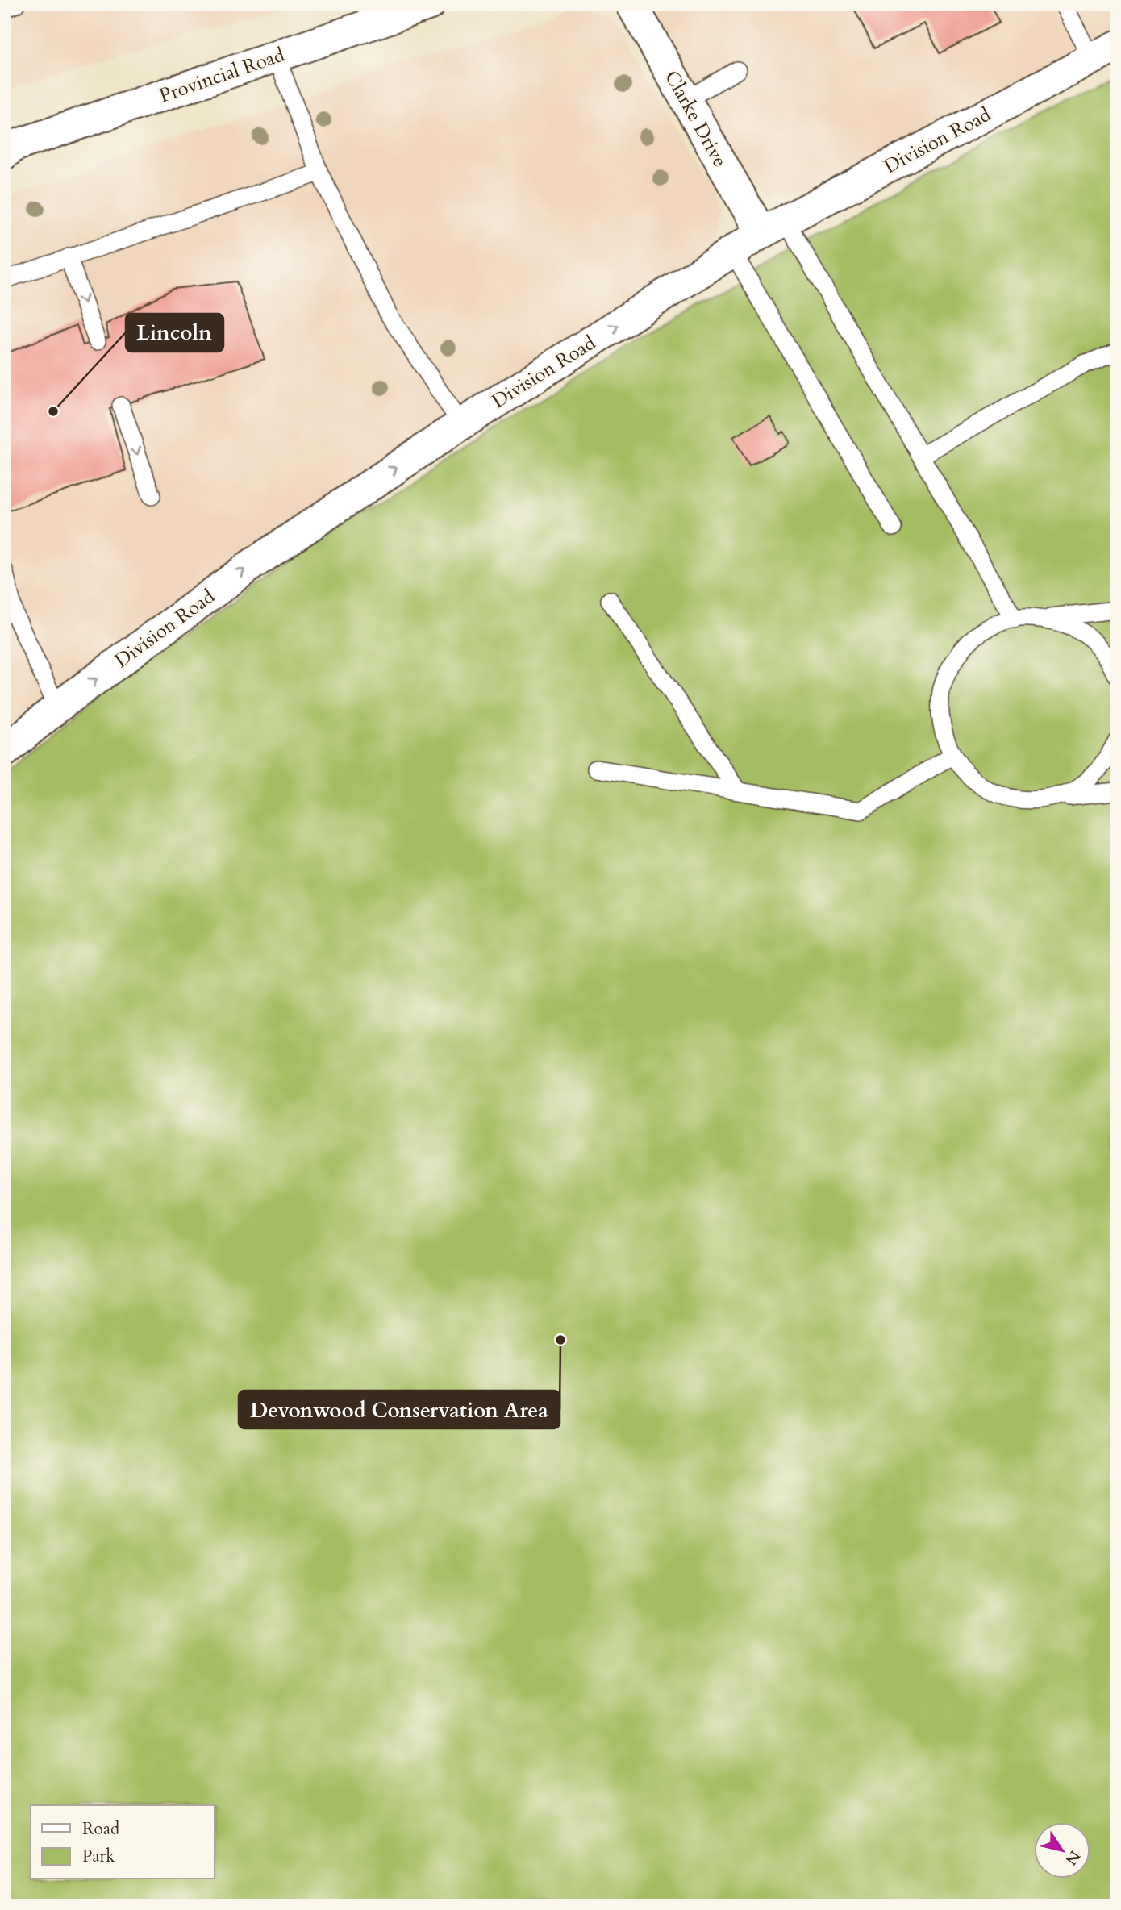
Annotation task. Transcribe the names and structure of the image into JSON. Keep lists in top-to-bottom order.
{
  "streets": {
    "main road": ["Provincial Road", "Clarke Drive", "Division Road"]
  },
  "crossings": [
    ["Clarke Drive", "Division Road"]
  ],
  "one_way": ["Division Road"],
  "places": ["Lincoln", "Devonwood Conservation Area"],
  "legend": ["Road", "Park"],
  "north": "bottom right"
}
